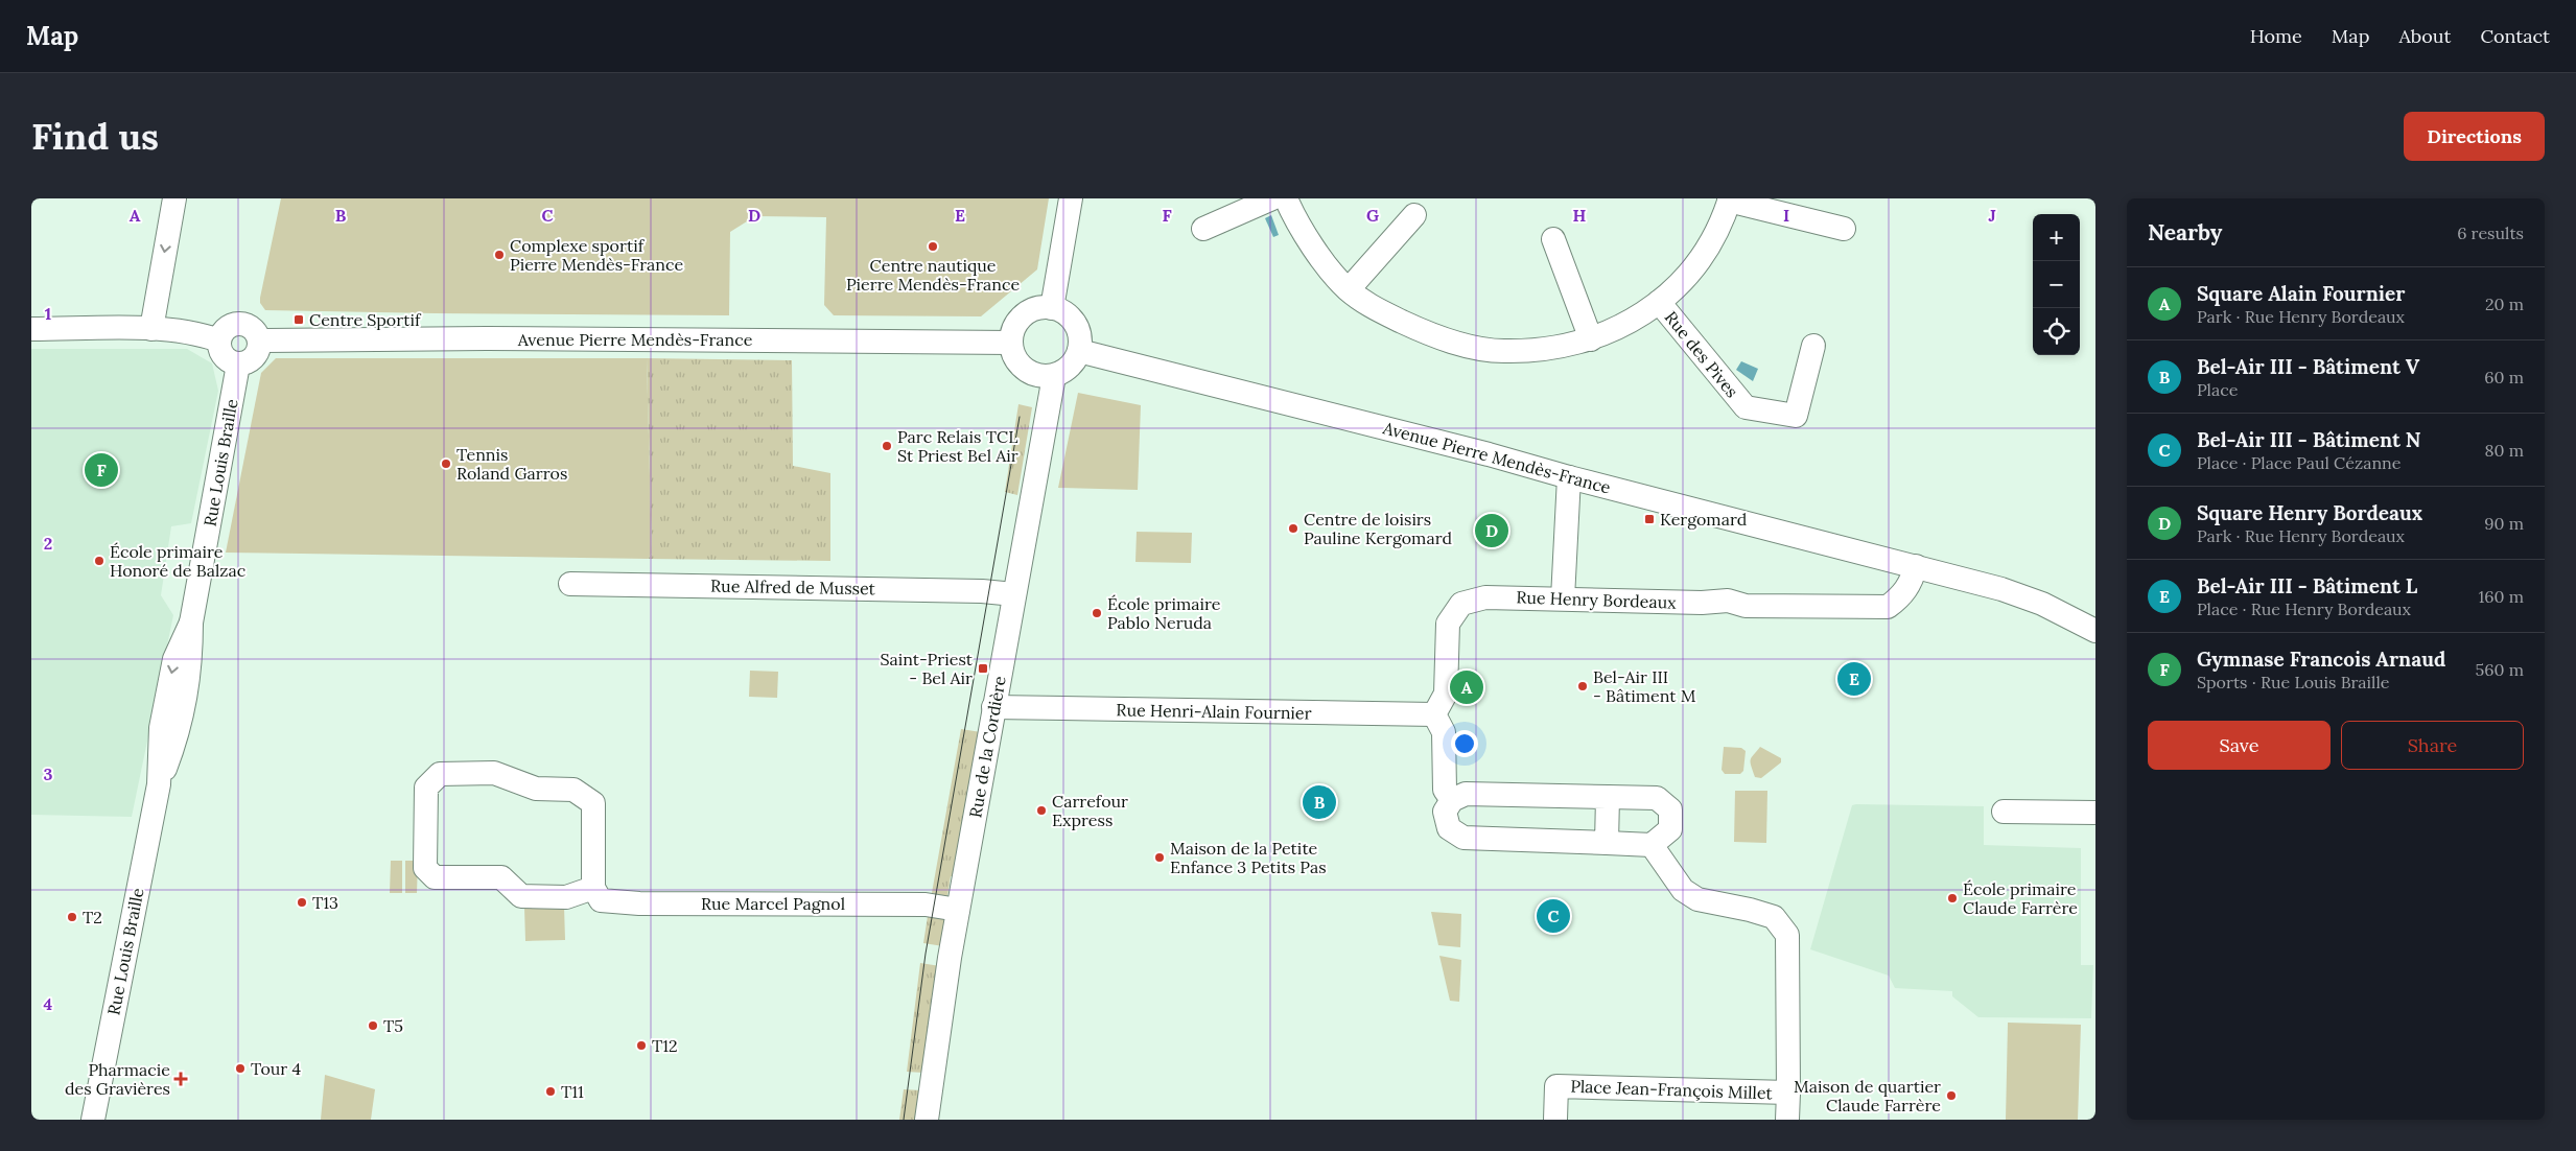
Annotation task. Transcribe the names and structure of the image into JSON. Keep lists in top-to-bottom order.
{
  "streets": {
    "street": [
      "Avenue Pierre Mendès-France",
      "Rue des Pives",
      "Rue Louis Braille",
      "Rue Alfred de Musset",
      "Rue Henry Bordeaux",
      "Rue Henri-Alain Fournier",
      "Rue de la Cordière",
      "Rue Marcel Pagnol",
      "Place Jean-François Millet"
    ]
  },
  "crossings": [
    ["Avenue Pierre Mendès-France", "Rue Louis Braille"],
    ["Avenue Pierre Mendès-France", "Rue Henry Bordeaux"],
    ["Avenue Pierre Mendès-France", "Rue de la Cordière"],
    ["Rue Alfred de Musset", "Rue de la Cordière"],
    ["Rue Henry Bordeaux", "Rue Henri-Alain Fournier"],
    ["Rue Henri-Alain Fournier", "Rue de la Cordière"],
    ["Rue de la Cordière", "Rue Marcel Pagnol"]
  ],
  "places": {
    "other": [
      "Centre nautique Pierre Mendès-France",
      "Complexe sportif Pierre Mendès-France",
      "Parc Relais TCL St Priest Bel Air",
      "Tennis Roland Garros",
      "Centre de loisirs Pauline Kergomard",
      "École primaire Honoré de Balzac",
      "École primaire Pablo Neruda",
      "Bel-Air III - Bâtiment M",
      "Carrefour Express",
      "Maison de la Petite Enfance 3 Petits Pas",
      "École primaire Claude Farrère",
      "T13",
      "T2",
      "T5",
      "T12",
      "Tour 4",
      "T11",
      "Maison de quartier Claude Farrère"
    ],
    "transit": ["Centre Sportif", "Kergomard", "Saint-Priest - Bel Air"],
    "health": ["Pharmacie des Gravières"]
  },
  "page": {
    "header": "Map",
    "nav": [
      "Home",
      "Map",
      "About",
      "Contact"
    ],
    "buttons": [
      "Directions",
      ["Save", "Share"]
    ],
    "title": "Find us",
    "heading": ["Nearby", "6 results"],
    "map_buttons": ["+", "−"],
    "list": [
      {
        "mark": "A",
        "name": "Square Alain Fournier",
        "note": "Park · Rue Henry Bordeaux",
        "value": "20 m"
      },
      {
        "mark": "B",
        "name": "Bel-Air III - Bâtiment V",
        "note": "Place",
        "value": "60 m"
      },
      {
        "mark": "C",
        "name": "Bel-Air III - Bâtiment N",
        "note": "Place · Place Paul Cézanne",
        "value": "80 m"
      },
      {
        "mark": "D",
        "name": "Square Henry Bordeaux",
        "note": "Park · Rue Henry Bordeaux",
        "value": "90 m"
      },
      {
        "mark": "E",
        "name": "Bel-Air III - Bâtiment L",
        "note": "Place · Rue Henry Bordeaux",
        "value": "160 m"
      },
      {
        "mark": "F",
        "name": "Gymnase Francois Arnaud",
        "note": "Sports · Rue Louis Braille",
        "value": "560 m"
      }
    ],
    "pins": [
      "F",
      "D",
      "E",
      "A",
      "B",
      "C"
    ]
  },
  "grid": {
    "columns": [
      "A",
      "B",
      "C",
      "D",
      "E",
      "F",
      "G",
      "H",
      "I",
      "J"
    ],
    "rows": [
      "1",
      "2",
      "3",
      "4"
    ]
  }
}
